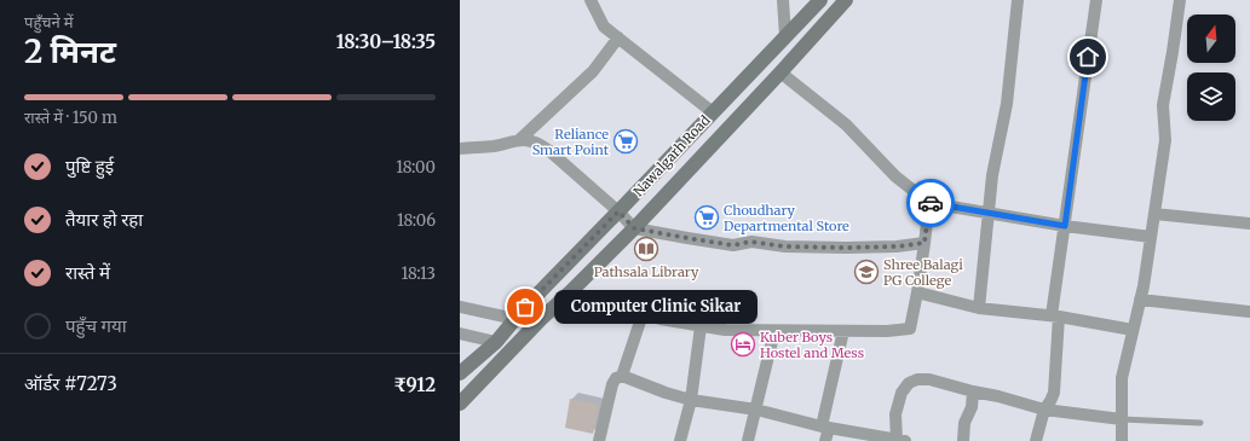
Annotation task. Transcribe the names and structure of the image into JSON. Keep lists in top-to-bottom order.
{
  "streets": {
    "street": ["Nawalgarh Road"]
  },
  "places": {
    "supermarket": ["Reliance Smart Point", "Choudhary Departmental Store"],
    "library": ["Pathsala Library"],
    "school or university": ["Shree Balagi PG College"],
    "other": ["Computer Clinic Sikar"],
    "hotel": ["Kuber Boys Hostel and Mess"]
  },
  "north": "top",
  "page": {
    "heading": ["2 मिनट", "पहुँचने में", "18:30–18:35"],
    "panel": ["ऑर्डर #7273", "₹912"],
    "bar": "रास्ते में · 150 m",
    "list": [
      ["पुष्टि हुई", "18:00"],
      ["तैयार हो रहा", "18:06"],
      ["रास्ते में", "18:13"],
      "पहुँच गया"
    ],
    "bubble": "Computer Clinic Sikar"
  }
}
